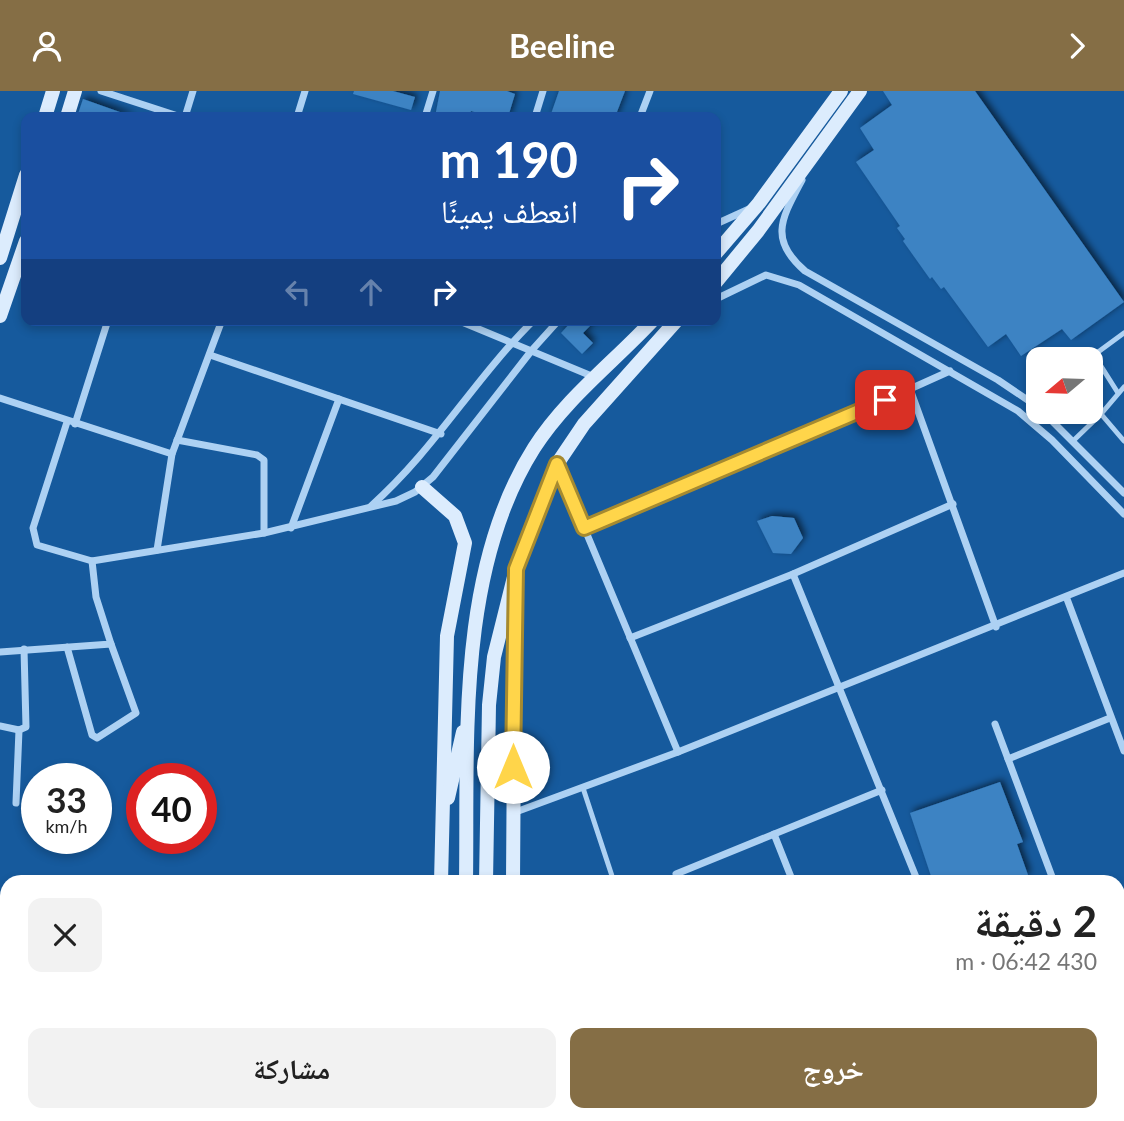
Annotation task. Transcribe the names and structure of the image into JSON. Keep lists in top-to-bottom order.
{
  "north": "left",
  "page": {
    "header": "Beeline",
    "turn": ["190 m", "انعطف يمينًا"],
    "speed": "33 km/h",
    "limit": "40",
    "heading": ["2 دقيقة", "430 m · 06:42"],
    "buttons": ["خروج", "مشاركة"]
  }
}
